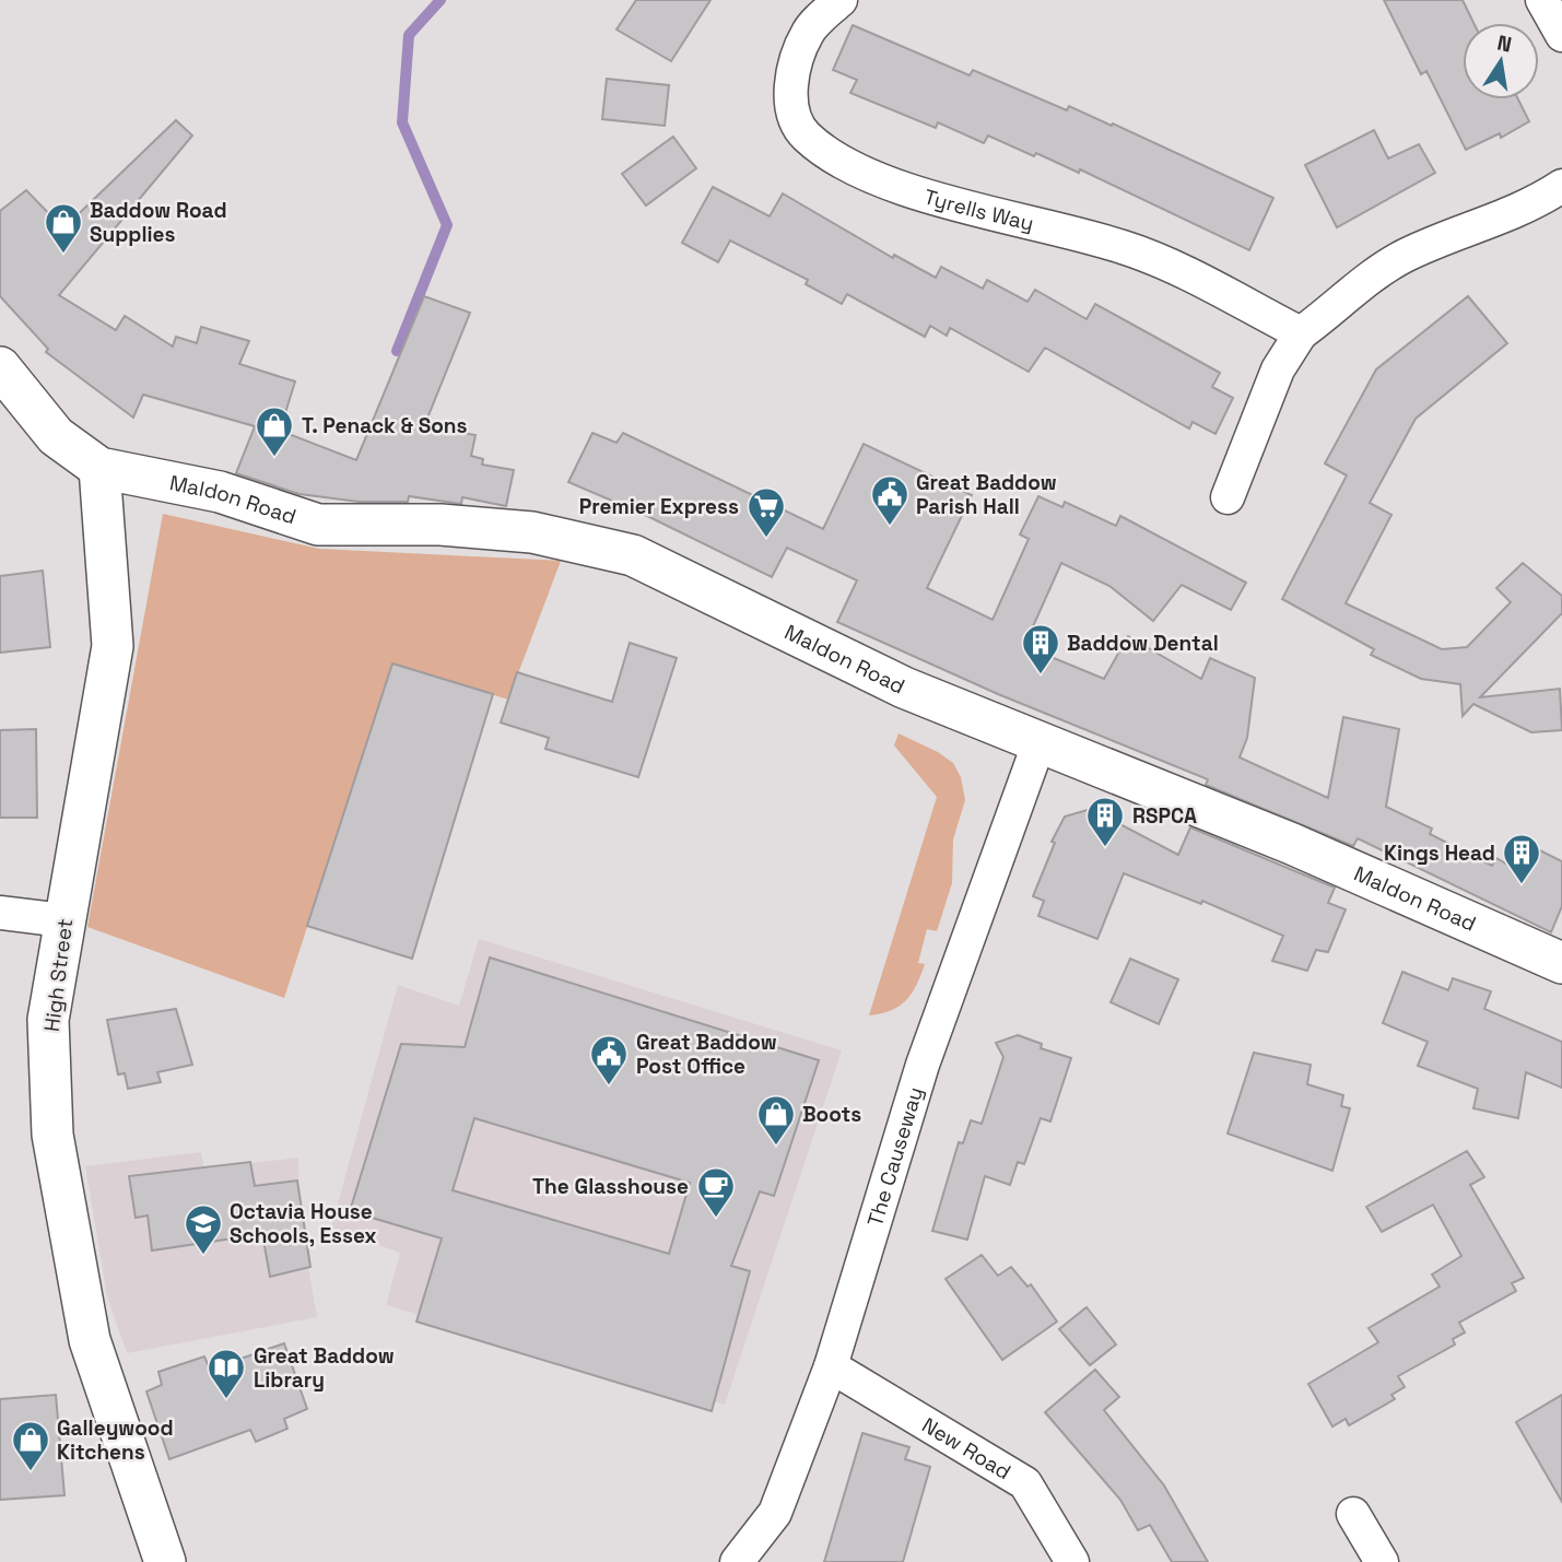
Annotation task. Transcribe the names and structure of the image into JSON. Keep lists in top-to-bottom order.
{
  "streets": {
    "street": [
      "Tyrells Way",
      "Maldon Road",
      "High Street",
      "The Causeway",
      "New Road"
    ]
  },
  "crossings": [
    ["Maldon Road", "High Street"],
    ["Maldon Road", "The Causeway"],
    ["The Causeway", "New Road"]
  ],
  "places": {
    "shop": [
      "Baddow Road Supplies",
      "T. Penack & Sons",
      "Boots",
      "Galleywood Kitchens"
    ],
    "public building": ["Great Baddow Parish Hall", "Great Baddow Post Office"],
    "supermarket": ["Premier Express"],
    "building": ["Baddow Dental", "RSPCA", "Kings Head"],
    "cafe": ["The Glasshouse"],
    "school or university": ["Octavia House Schools, Essex"],
    "library": ["Great Baddow Library"]
  },
  "north": "top"
}
